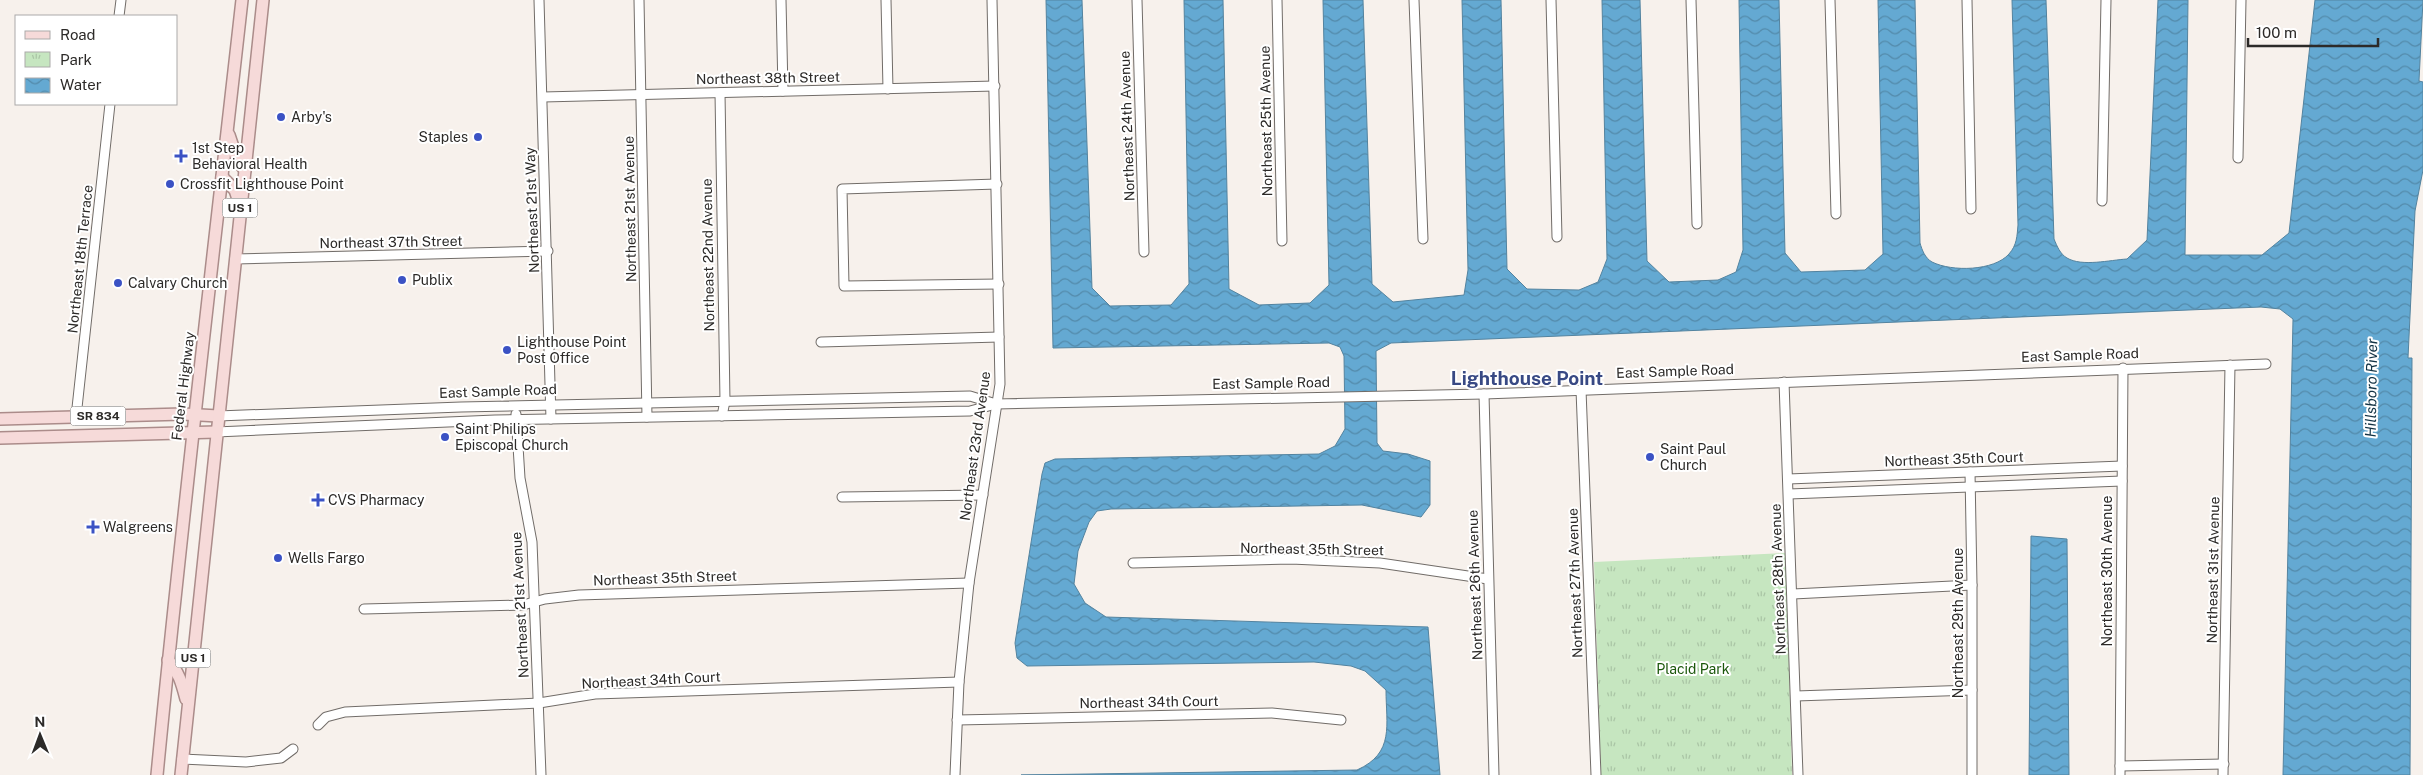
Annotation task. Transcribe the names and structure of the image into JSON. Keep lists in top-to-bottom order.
{
  "streets": {
    "main road": [
      "US 1",
      "East Sample Road",
      "Federal Highway",
      "SR 834"
    ],
    "street": [
      "Northeast 38th Street",
      "Northeast 25th Avenue",
      "Northeast 24th Avenue",
      "Northeast 21st Avenue",
      "Northeast 21st Way",
      "Northeast 37th Street",
      "Northeast 22nd Avenue",
      "Northeast 18th Terrace",
      "Northeast 23rd Avenue",
      "Northeast 35th Court",
      "Northeast 35th Street",
      "Northeast 31st Avenue",
      "Northeast 30th Avenue",
      "Northeast 28th Avenue",
      "Northeast 27th Avenue",
      "Northeast 26th Avenue",
      "Northeast 29th Avenue",
      "Northeast 34th Court"
    ]
  },
  "crossings": [
    ["Northeast 38th Street", "Northeast 21st Avenue"],
    ["Northeast 38th Street", "Northeast 21st Way"],
    ["Northeast 38th Street", "Northeast 22nd Avenue"],
    ["Northeast 38th Street", "Northeast 23rd Avenue"],
    ["US 1", "Northeast 37th Street"],
    ["US 1", "East Sample Road"],
    ["Northeast 21st Avenue", "East Sample Road"],
    ["Northeast 21st Avenue", "Northeast 35th Street"],
    ["Northeast 21st Avenue", "Northeast 34th Court"],
    ["Northeast 21st Way", "Northeast 37th Street"],
    ["Northeast 21st Way", "East Sample Road"],
    ["Northeast 22nd Avenue", "East Sample Road"],
    ["Northeast 18th Terrace", "East Sample Road"],
    ["East Sample Road", "Federal Highway"],
    ["East Sample Road", "Northeast 23rd Avenue"],
    ["East Sample Road", "Northeast 31st Avenue"],
    ["East Sample Road", "Northeast 30th Avenue"],
    ["East Sample Road", "Northeast 28th Avenue"],
    ["East Sample Road", "Northeast 27th Avenue"],
    ["East Sample Road", "Northeast 26th Avenue"],
    ["Northeast 23rd Avenue", "Northeast 35th Street"],
    ["Northeast 23rd Avenue", "Northeast 34th Court"],
    ["Northeast 35th Court", "Northeast 30th Avenue"],
    ["Northeast 35th Court", "Northeast 28th Avenue"],
    ["Northeast 35th Court", "Northeast 29th Avenue"],
    ["Northeast 35th Street", "Northeast 26th Avenue"]
  ],
  "districts": ["Lighthouse Point"],
  "water": ["Hillsboro River"],
  "parks": ["Placid Park"],
  "places": {
    "other": [
      "Arby's",
      "Staples",
      "Crossfit Lighthouse Point",
      "Publix",
      "Calvary Church",
      "Lighthouse Point Post Office",
      "Saint Philips Episcopal Church",
      "Saint Paul Church",
      "Wells Fargo"
    ],
    "health": ["1st Step Behavioral Health", "CVS Pharmacy", "Walgreens"]
  },
  "legend": ["Road", "Park", "Water"],
  "scale_bar": "100 m",
  "north": "top"
}
